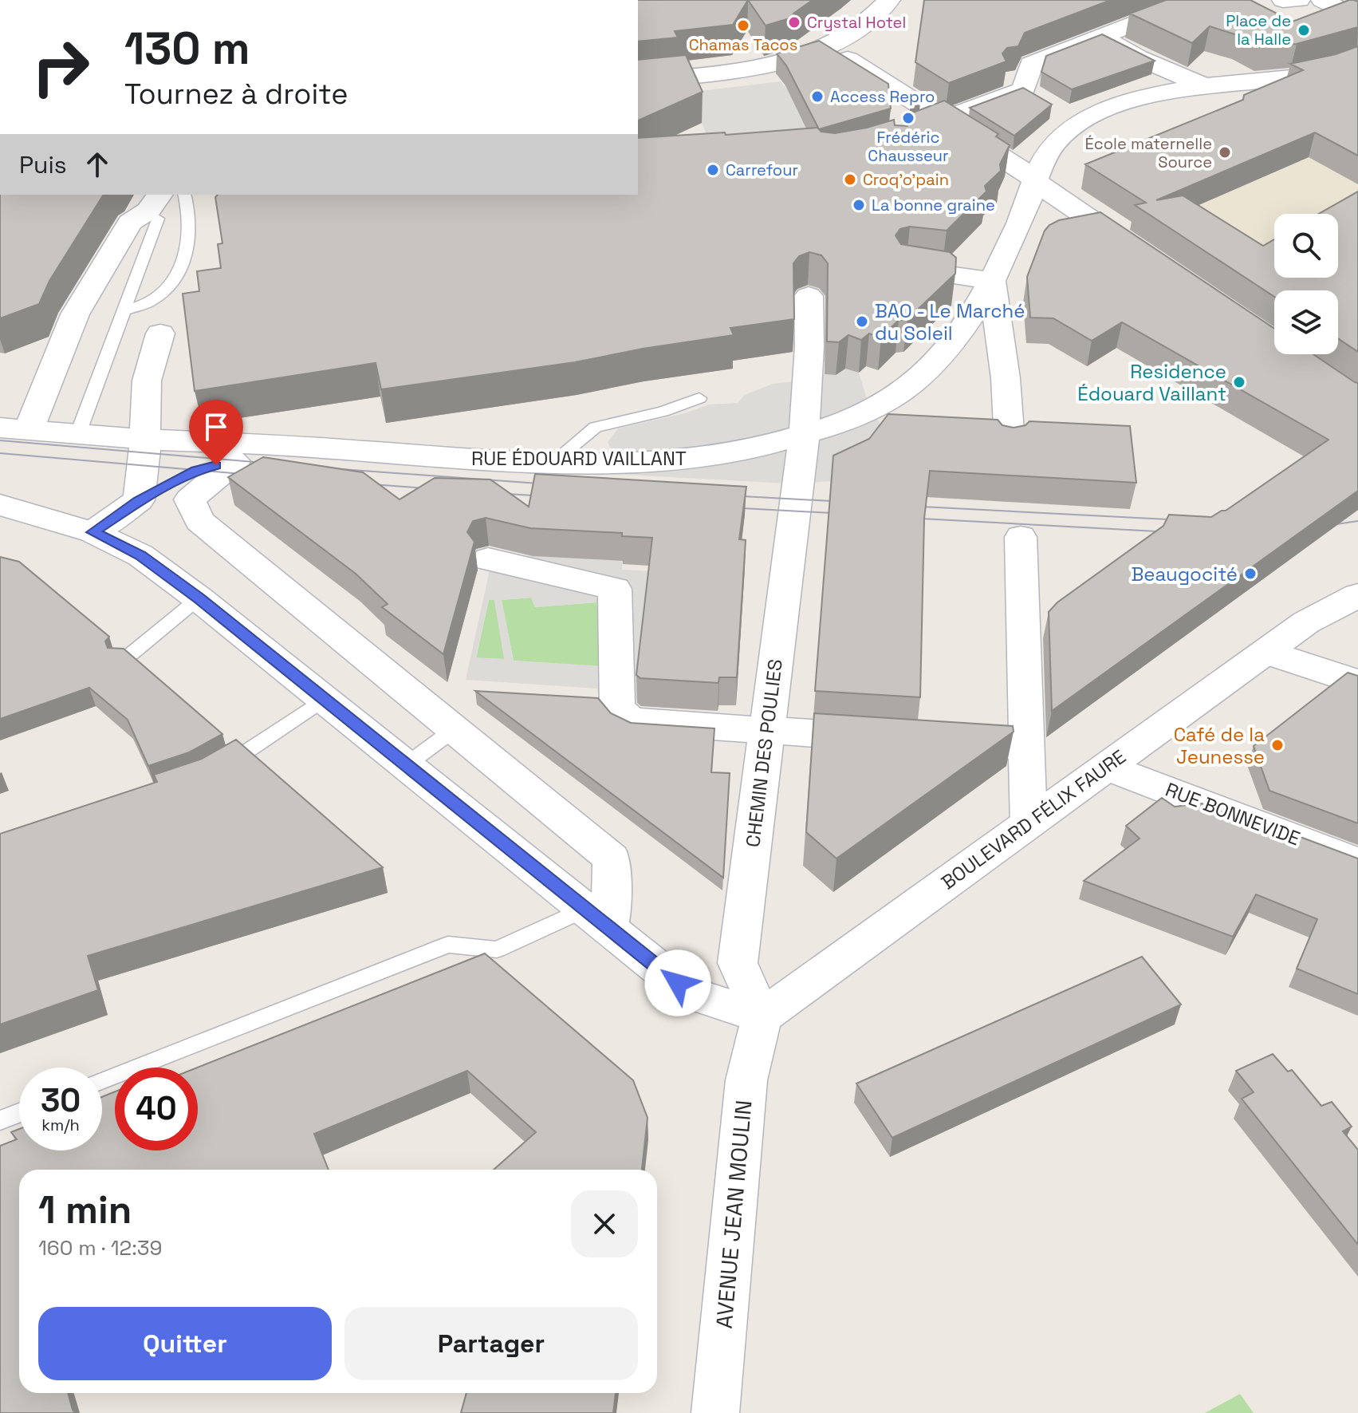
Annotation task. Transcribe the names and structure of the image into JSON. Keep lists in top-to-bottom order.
{
  "streets": {
    "street": [
      "RUE ÉDOUARD VAILLANT",
      "CHEMIN DES POULIES",
      "RUE BONNEVIDE",
      "BOULEVARD FÉLIX FAURE",
      "AVENUE JEAN MOULIN"
    ]
  },
  "crossings": [
    ["RUE ÉDOUARD VAILLANT", "CHEMIN DES POULIES"],
    ["CHEMIN DES POULIES", "BOULEVARD FÉLIX FAURE"],
    ["CHEMIN DES POULIES", "AVENUE JEAN MOULIN"],
    ["RUE BONNEVIDE", "BOULEVARD FÉLIX FAURE"],
    ["BOULEVARD FÉLIX FAURE", "AVENUE JEAN MOULIN"]
  ],
  "places": [
    "Crystal Hotel",
    "Chamas Tacos",
    "Place de la Halle",
    "Access Repro",
    "Frédéric Chausseur",
    "École maternelle Source",
    "Carrefour",
    "Croq'o'pain",
    "La bonne graine",
    "BAO - Le Marché du Soleil",
    "Residence Édouard Vaillant",
    "Beaugocité",
    "Café de la Jeunesse"
  ],
  "page": {
    "turn": ["130 m", "Tournez à droite"],
    "then": "Puis",
    "speed": "30 km/h",
    "limit": "40",
    "heading": ["1 min", "160 m · 12:39"],
    "buttons": ["Quitter", "Partager"]
  }
}
